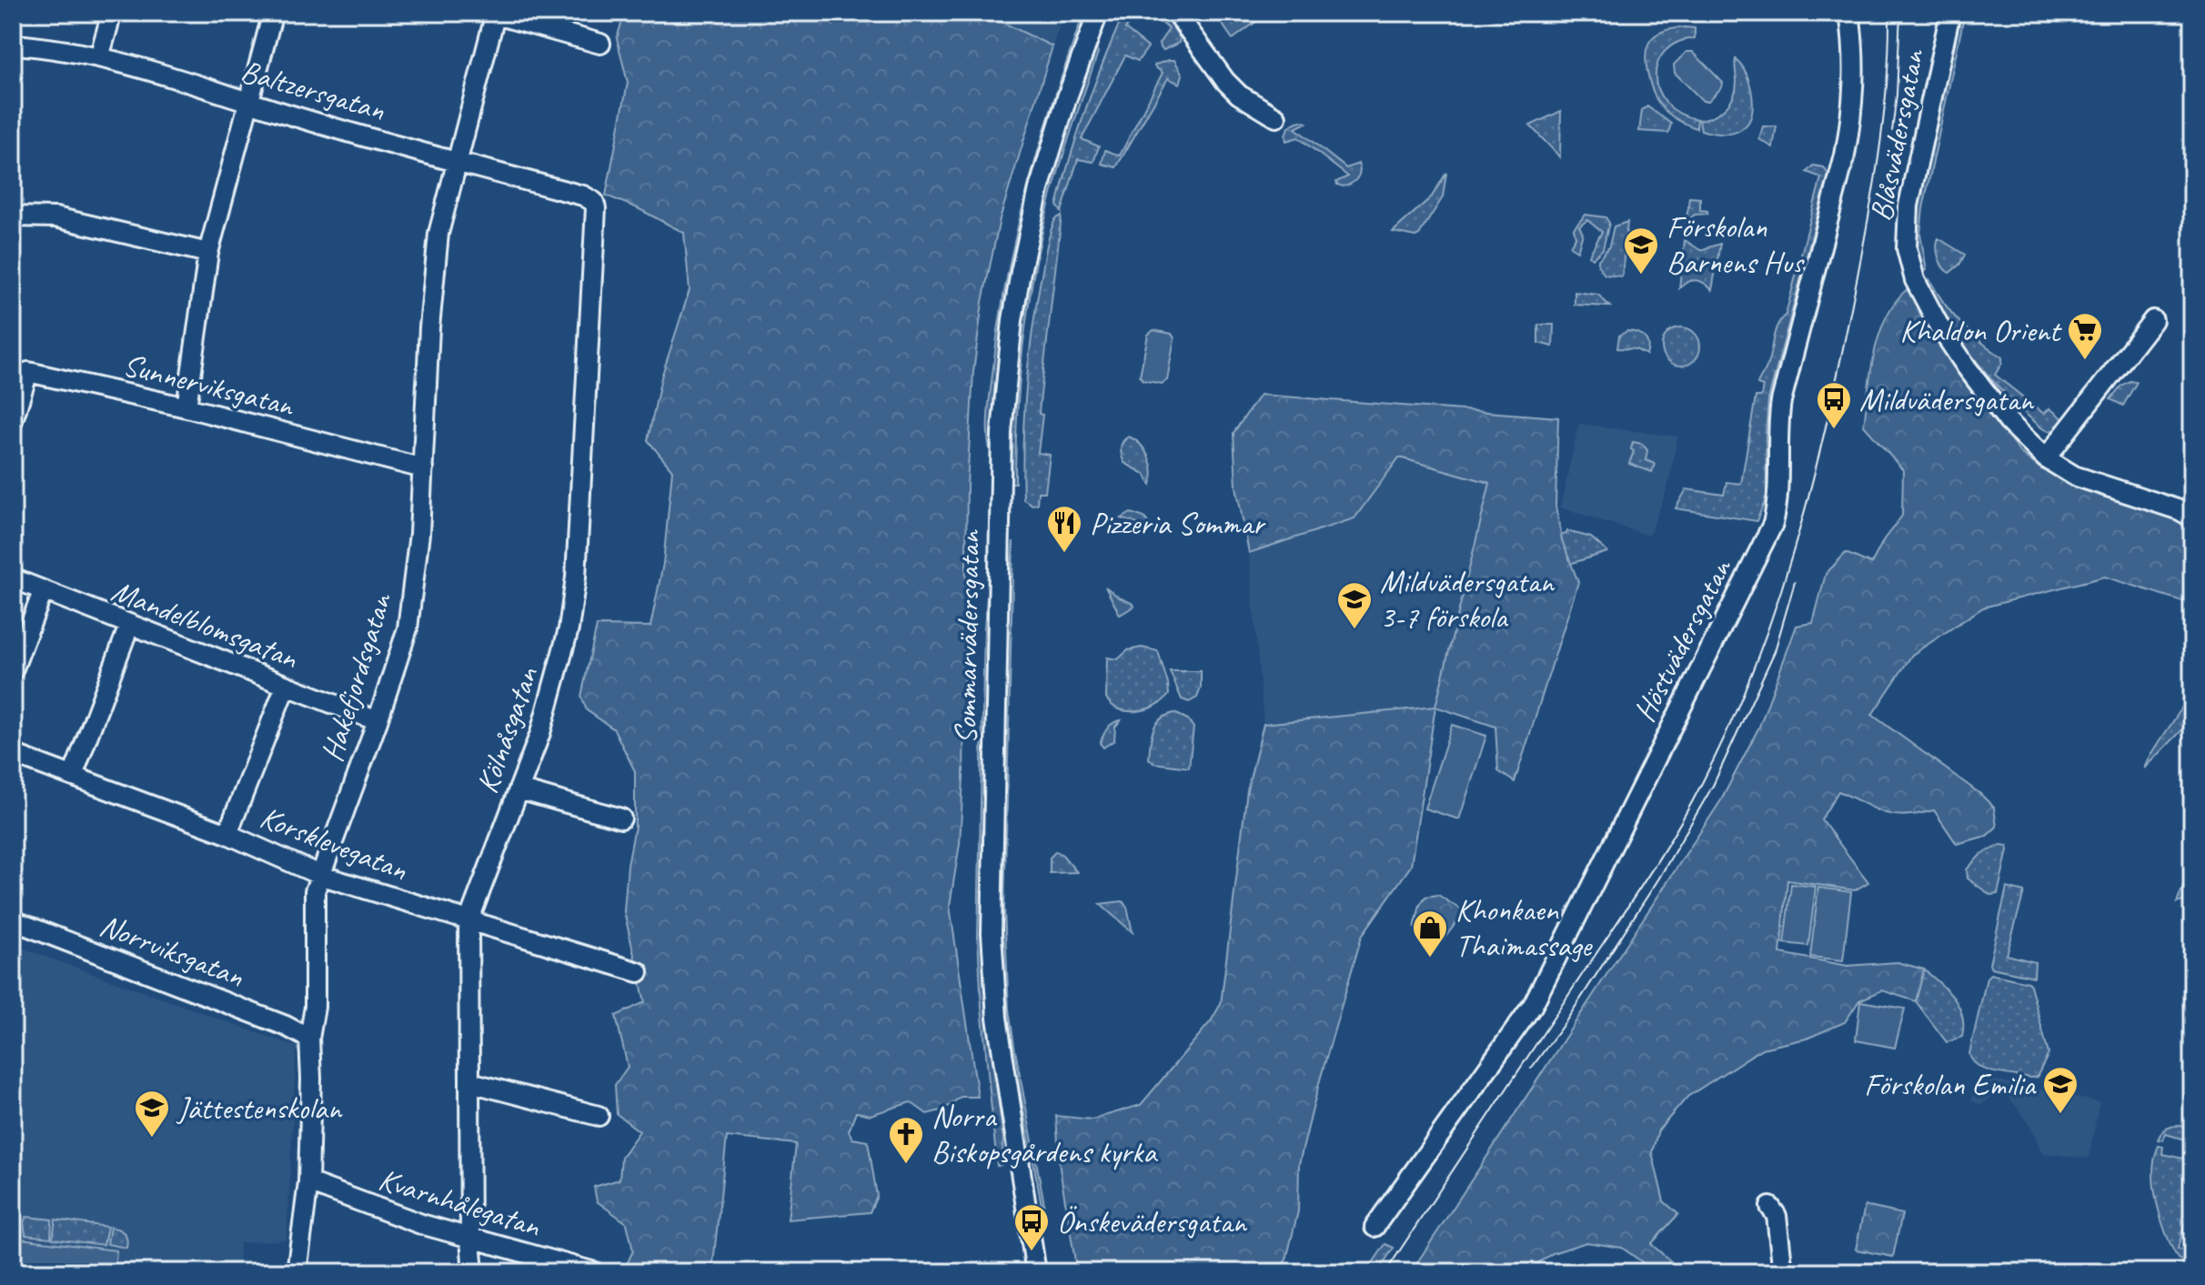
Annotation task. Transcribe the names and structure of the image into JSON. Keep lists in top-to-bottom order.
{
  "streets": {
    "street": [
      "Baltzersgatan",
      "Blåsvädersgatan",
      "Sunnerviksgatan",
      "Mandelblomsgatan",
      "Sommarvädersgatan",
      "Höstvädersgatan",
      "Hakefjordsgatan",
      "Kölnåsgatan",
      "Korsklevegatan",
      "Norrviksgatan",
      "Kvarnhålegatan"
    ]
  },
  "crossings": [
    ["Baltzersgatan", "Hakefjordsgatan"],
    ["Baltzersgatan", "Kölnåsgatan"],
    ["Sunnerviksgatan", "Hakefjordsgatan"],
    ["Mandelblomsgatan", "Hakefjordsgatan"],
    ["Hakefjordsgatan", "Korsklevegatan"],
    ["Hakefjordsgatan", "Norrviksgatan"],
    ["Hakefjordsgatan", "Kvarnhålegatan"],
    ["Kölnåsgatan", "Korsklevegatan"],
    ["Kölnåsgatan", "Kvarnhålegatan"]
  ],
  "places": {
    "school or university": [
      "Förskolan Barnens Hus",
      "Mildvädersgatan 3-7 förskola",
      "Förskolan Emilia",
      "Jättestenskolan"
    ],
    "supermarket": ["Khaldon Orient"],
    "bus stop": ["Mildvädersgatan", "Önskevädersgatan"],
    "restaurant": ["Pizzeria Sommar"],
    "shop": ["Khonkaen Thaimassage"],
    "church": ["Norra Biskopsgårdens kyrka"]
  }
}
